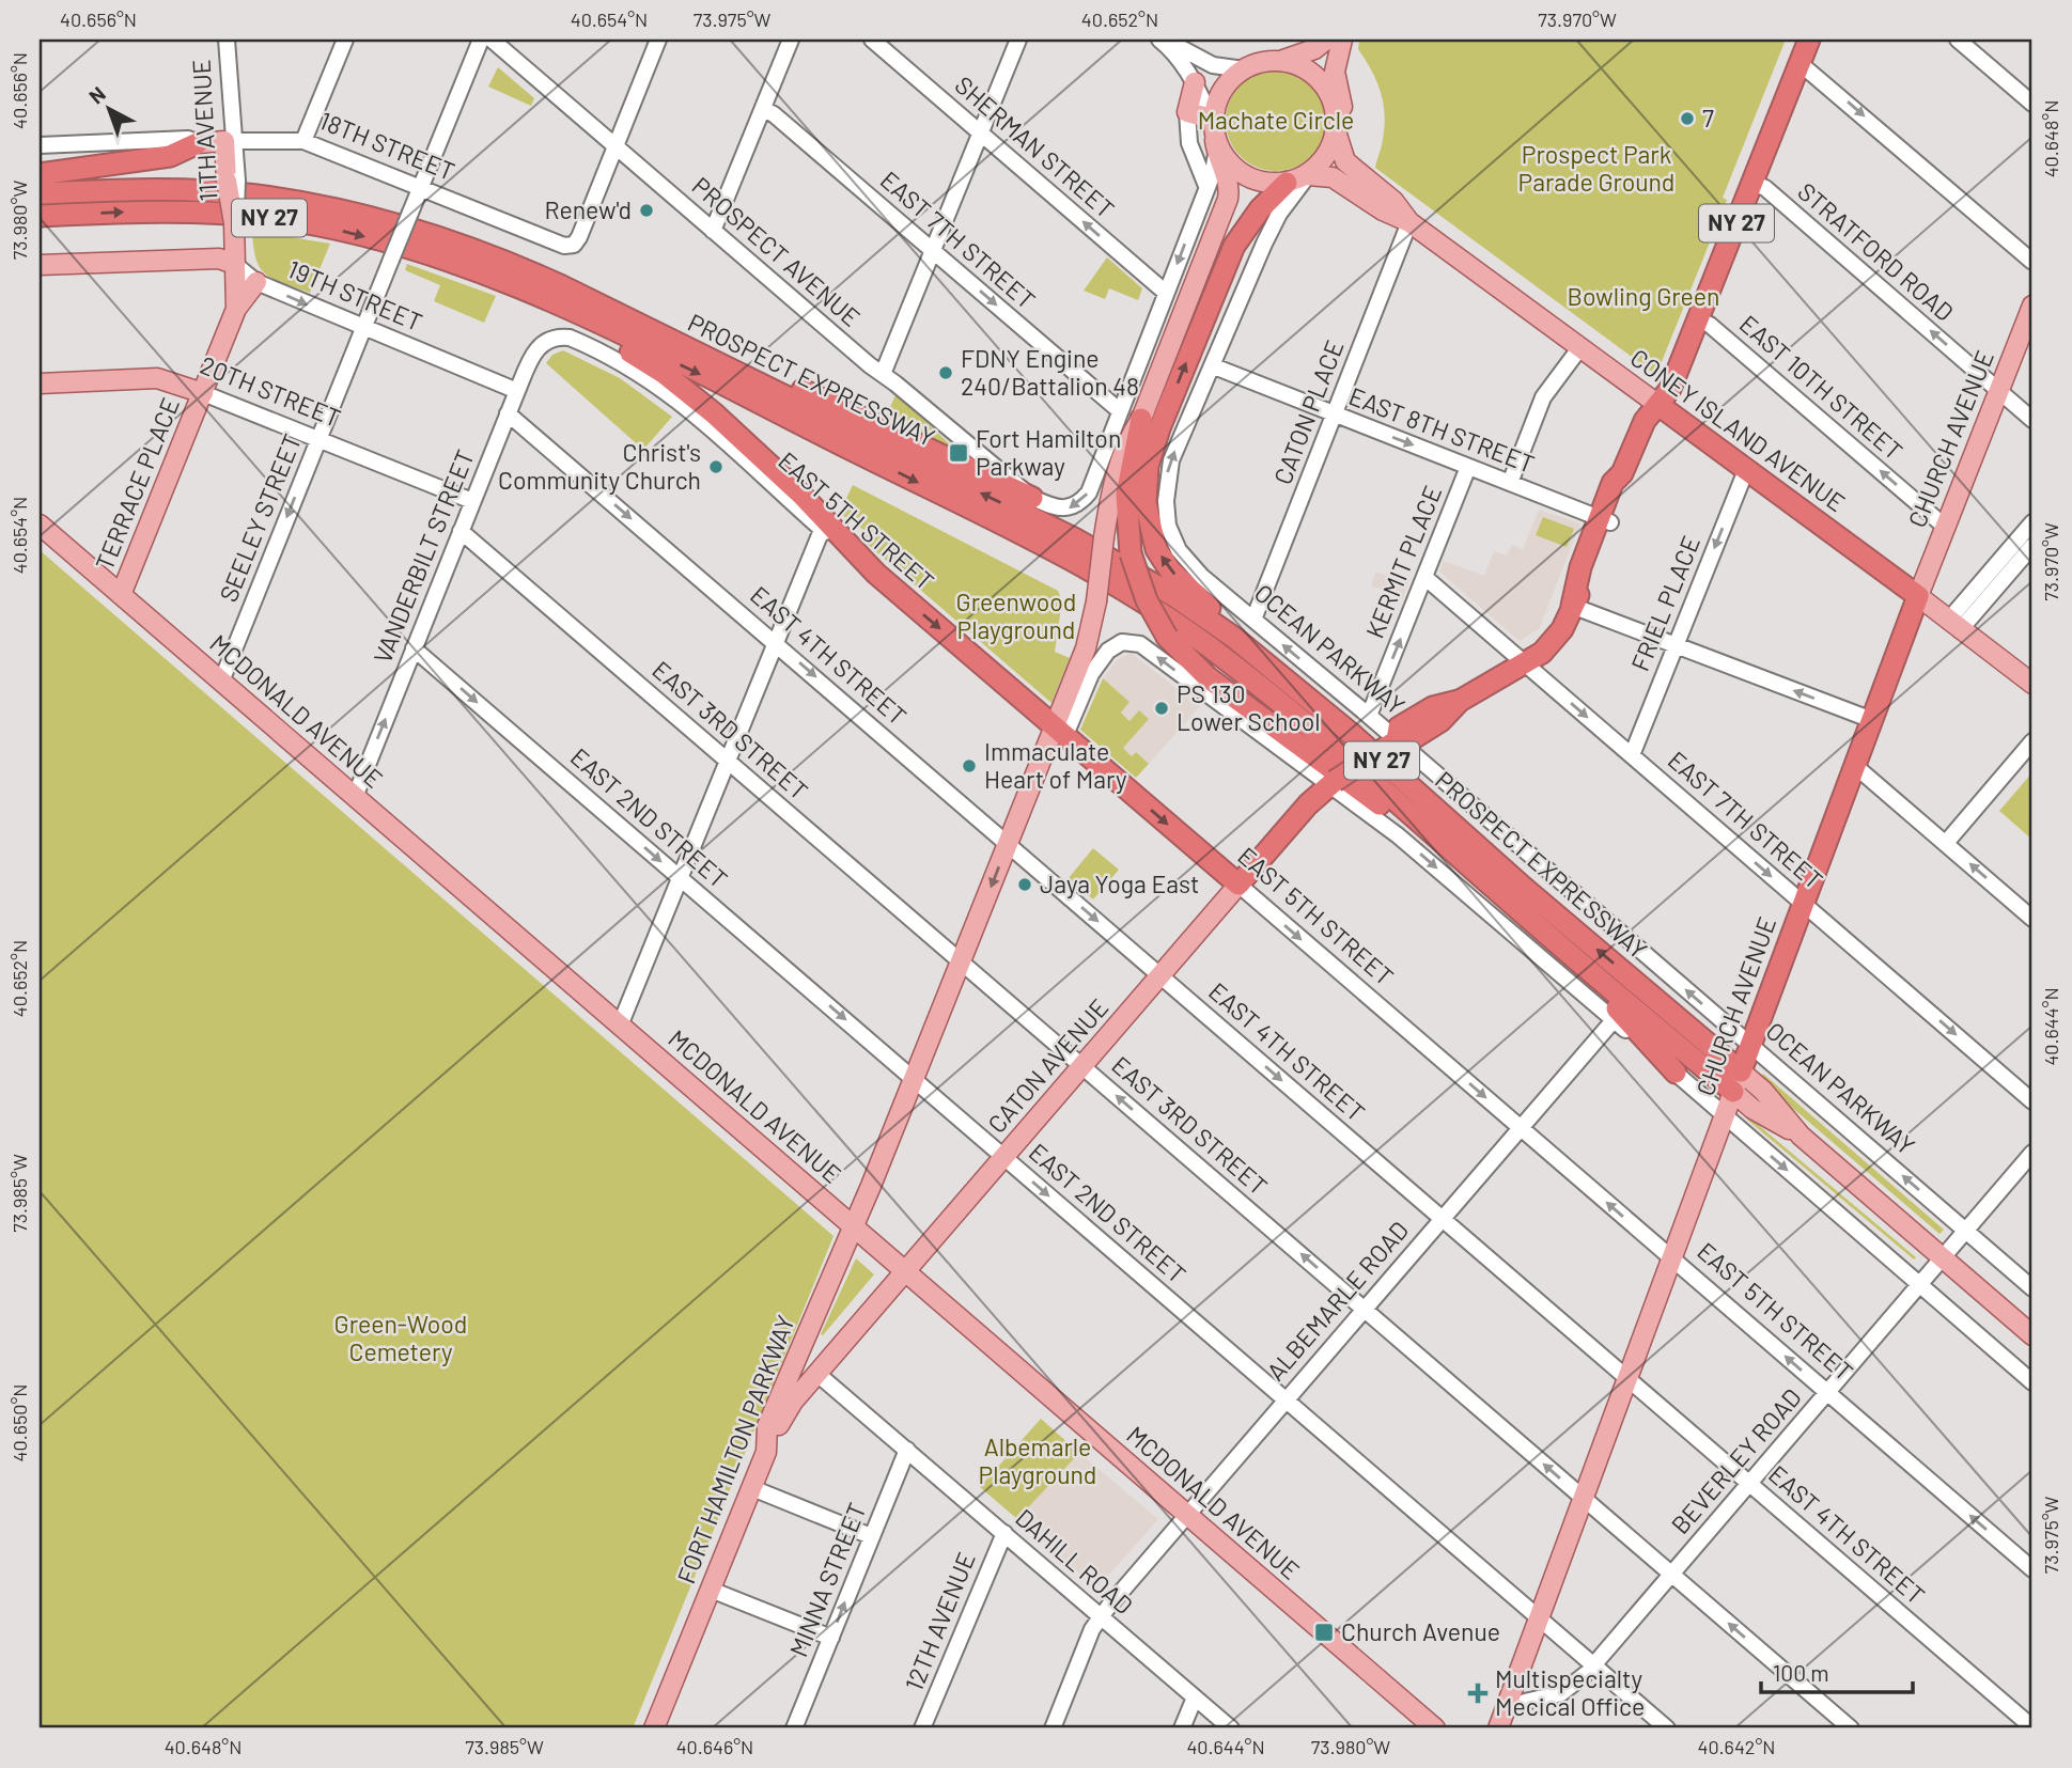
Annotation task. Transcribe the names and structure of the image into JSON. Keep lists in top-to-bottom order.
{
  "streets": {
    "highway": [
      "NY 27",
      "PROSPECT EXPRESSWAY",
      "CONEY ISLAND AVENUE",
      "CHURCH AVENUE",
      "EAST 5TH STREET",
      "CATON AVENUE"
    ],
    "main road": [
      "11TH AVENUE",
      "18TH STREET",
      "20TH STREET",
      "TERRACE PLACE",
      "MCDONALD AVENUE",
      "FORT HAMILTON PARKWAY"
    ],
    "street": [
      "SHERMAN STREET",
      "EAST 7TH STREET",
      "PROSPECT AVENUE",
      "STRATFORD ROAD",
      "19TH STREET",
      "EAST 10TH STREET",
      "CATON PLACE",
      "EAST 8TH STREET",
      "SEELEY STREET",
      "VANDERBILT STREET",
      "KERMIT PLACE",
      "FRIEL PLACE",
      "OCEAN PARKWAY",
      "EAST 4TH STREET",
      "EAST 3RD STREET",
      "EAST 2ND STREET",
      "ALBEMARLE ROAD",
      "BEVERLEY ROAD",
      "DAHILL ROAD",
      "MINNA STREET",
      "12TH AVENUE"
    ]
  },
  "crossings": [
    ["11TH AVENUE", "18TH STREET"],
    ["11TH AVENUE", "19TH STREET"],
    ["11TH AVENUE", "TERRACE PLACE"],
    ["18TH STREET", "PROSPECT AVENUE"],
    ["18TH STREET", "SEELEY STREET"],
    ["NY 27", "PROSPECT EXPRESSWAY"],
    ["NY 27", "EAST 5TH STREET"],
    ["EAST 7TH STREET", "CHURCH AVENUE"],
    ["EAST 7TH STREET", "KERMIT PLACE"],
    ["EAST 7TH STREET", "FRIEL PLACE"],
    ["EAST 7TH STREET", "CATON AVENUE"],
    ["STRATFORD ROAD", "CHURCH AVENUE"],
    ["STRATFORD ROAD", "CATON AVENUE"],
    ["19TH STREET", "TERRACE PLACE"],
    ["19TH STREET", "SEELEY STREET"],
    ["19TH STREET", "VANDERBILT STREET"],
    ["PROSPECT EXPRESSWAY", "CHURCH AVENUE"],
    ["EAST 10TH STREET", "CHURCH AVENUE"],
    ["EAST 10TH STREET", "CATON AVENUE"],
    ["20TH STREET", "TERRACE PLACE"],
    ["20TH STREET", "SEELEY STREET"],
    ["20TH STREET", "VANDERBILT STREET"],
    ["CATON PLACE", "EAST 8TH STREET"],
    ["CATON PLACE", "CONEY ISLAND AVENUE"],
    ["CATON PLACE", "OCEAN PARKWAY"],
    ["EAST 8TH STREET", "KERMIT PLACE"],
    ["EAST 8TH STREET", "OCEAN PARKWAY"],
    ["EAST 8TH STREET", "CATON AVENUE"],
    ["CONEY ISLAND AVENUE", "CHURCH AVENUE"],
    ["CONEY ISLAND AVENUE", "FRIEL PLACE"],
    ["CONEY ISLAND AVENUE", "OCEAN PARKWAY"],
    ["CONEY ISLAND AVENUE", "CATON AVENUE"],
    ["CONEY ISLAND AVENUE", "FORT HAMILTON PARKWAY"],
    ["CHURCH AVENUE", "EAST 5TH STREET"],
    ["CHURCH AVENUE", "OCEAN PARKWAY"],
    ["CHURCH AVENUE", "EAST 4TH STREET"],
    ["CHURCH AVENUE", "EAST 3RD STREET"],
    ["CHURCH AVENUE", "EAST 2ND STREET"],
    ["TERRACE PLACE", "MCDONALD AVENUE"],
    ["SEELEY STREET", "MCDONALD AVENUE"],
    ["EAST 5TH STREET", "VANDERBILT STREET"],
    ["EAST 5TH STREET", "CATON AVENUE"],
    ["EAST 5TH STREET", "ALBEMARLE ROAD"],
    ["EAST 5TH STREET", "FORT HAMILTON PARKWAY"],
    ["EAST 5TH STREET", "BEVERLEY ROAD"],
    ["VANDERBILT STREET", "EAST 4TH STREET"],
    ["VANDERBILT STREET", "MCDONALD AVENUE"],
    ["VANDERBILT STREET", "EAST 3RD STREET"],
    ["VANDERBILT STREET", "EAST 2ND STREET"],
    ["KERMIT PLACE", "OCEAN PARKWAY"],
    ["OCEAN PARKWAY", "CATON AVENUE"],
    ["OCEAN PARKWAY", "FORT HAMILTON PARKWAY"],
    ["OCEAN PARKWAY", "BEVERLEY ROAD"],
    ["EAST 4TH STREET", "CATON AVENUE"],
    ["EAST 4TH STREET", "ALBEMARLE ROAD"],
    ["EAST 4TH STREET", "FORT HAMILTON PARKWAY"],
    ["EAST 4TH STREET", "BEVERLEY ROAD"],
    ["MCDONALD AVENUE", "CATON AVENUE"],
    ["MCDONALD AVENUE", "ALBEMARLE ROAD"],
    ["MCDONALD AVENUE", "FORT HAMILTON PARKWAY"],
    ["EAST 3RD STREET", "CATON AVENUE"],
    ["EAST 3RD STREET", "ALBEMARLE ROAD"],
    ["EAST 3RD STREET", "FORT HAMILTON PARKWAY"],
    ["EAST 3RD STREET", "BEVERLEY ROAD"],
    ["EAST 2ND STREET", "CATON AVENUE"],
    ["EAST 2ND STREET", "ALBEMARLE ROAD"],
    ["EAST 2ND STREET", "FORT HAMILTON PARKWAY"],
    ["EAST 2ND STREET", "BEVERLEY ROAD"],
    ["CATON AVENUE", "FORT HAMILTON PARKWAY"],
    ["CATON AVENUE", "DAHILL ROAD"],
    ["ALBEMARLE ROAD", "DAHILL ROAD"],
    ["DAHILL ROAD", "MINNA STREET"],
    ["DAHILL ROAD", "12TH AVENUE"]
  ],
  "one_way": [
    "SHERMAN STREET",
    "EAST 7TH STREET",
    "19TH STREET",
    "EAST 10TH STREET",
    "SEELEY STREET",
    "KERMIT PLACE",
    "FRIEL PLACE",
    "EAST 4TH STREET",
    "EAST 3RD STREET",
    "EAST 2ND STREET",
    "MINNA STREET"
  ],
  "parks": [
    "Machate Circle",
    "Prospect Park Parade Ground",
    "Bowling Green",
    "Greenwood Playground",
    "Green-Wood Cemetery",
    "Albemarle Playground"
  ],
  "places": {
    "other": [
      "7",
      "Renew'd",
      "FDNY Engine 240/Battalion 48",
      "Christ's Community Church",
      "PS 130 Lower School",
      "Immaculate Heart of Mary",
      "Jaya Yoga East"
    ],
    "transit": ["Fort Hamilton Parkway", "Church Avenue"],
    "health": ["Multispecialty Mecical Office"]
  },
  "scale_bar": "100 m",
  "north": "top left",
  "coordinates": [
    "40.656°N",
    "40.654°N",
    "73.975°W",
    "40.652°N",
    "73.970°W",
    "40.648°N",
    "73.980°W",
    "40.644°N",
    "73.985°W",
    "40.650°N",
    "40.646°N",
    "40.642°N"
  ]
}
